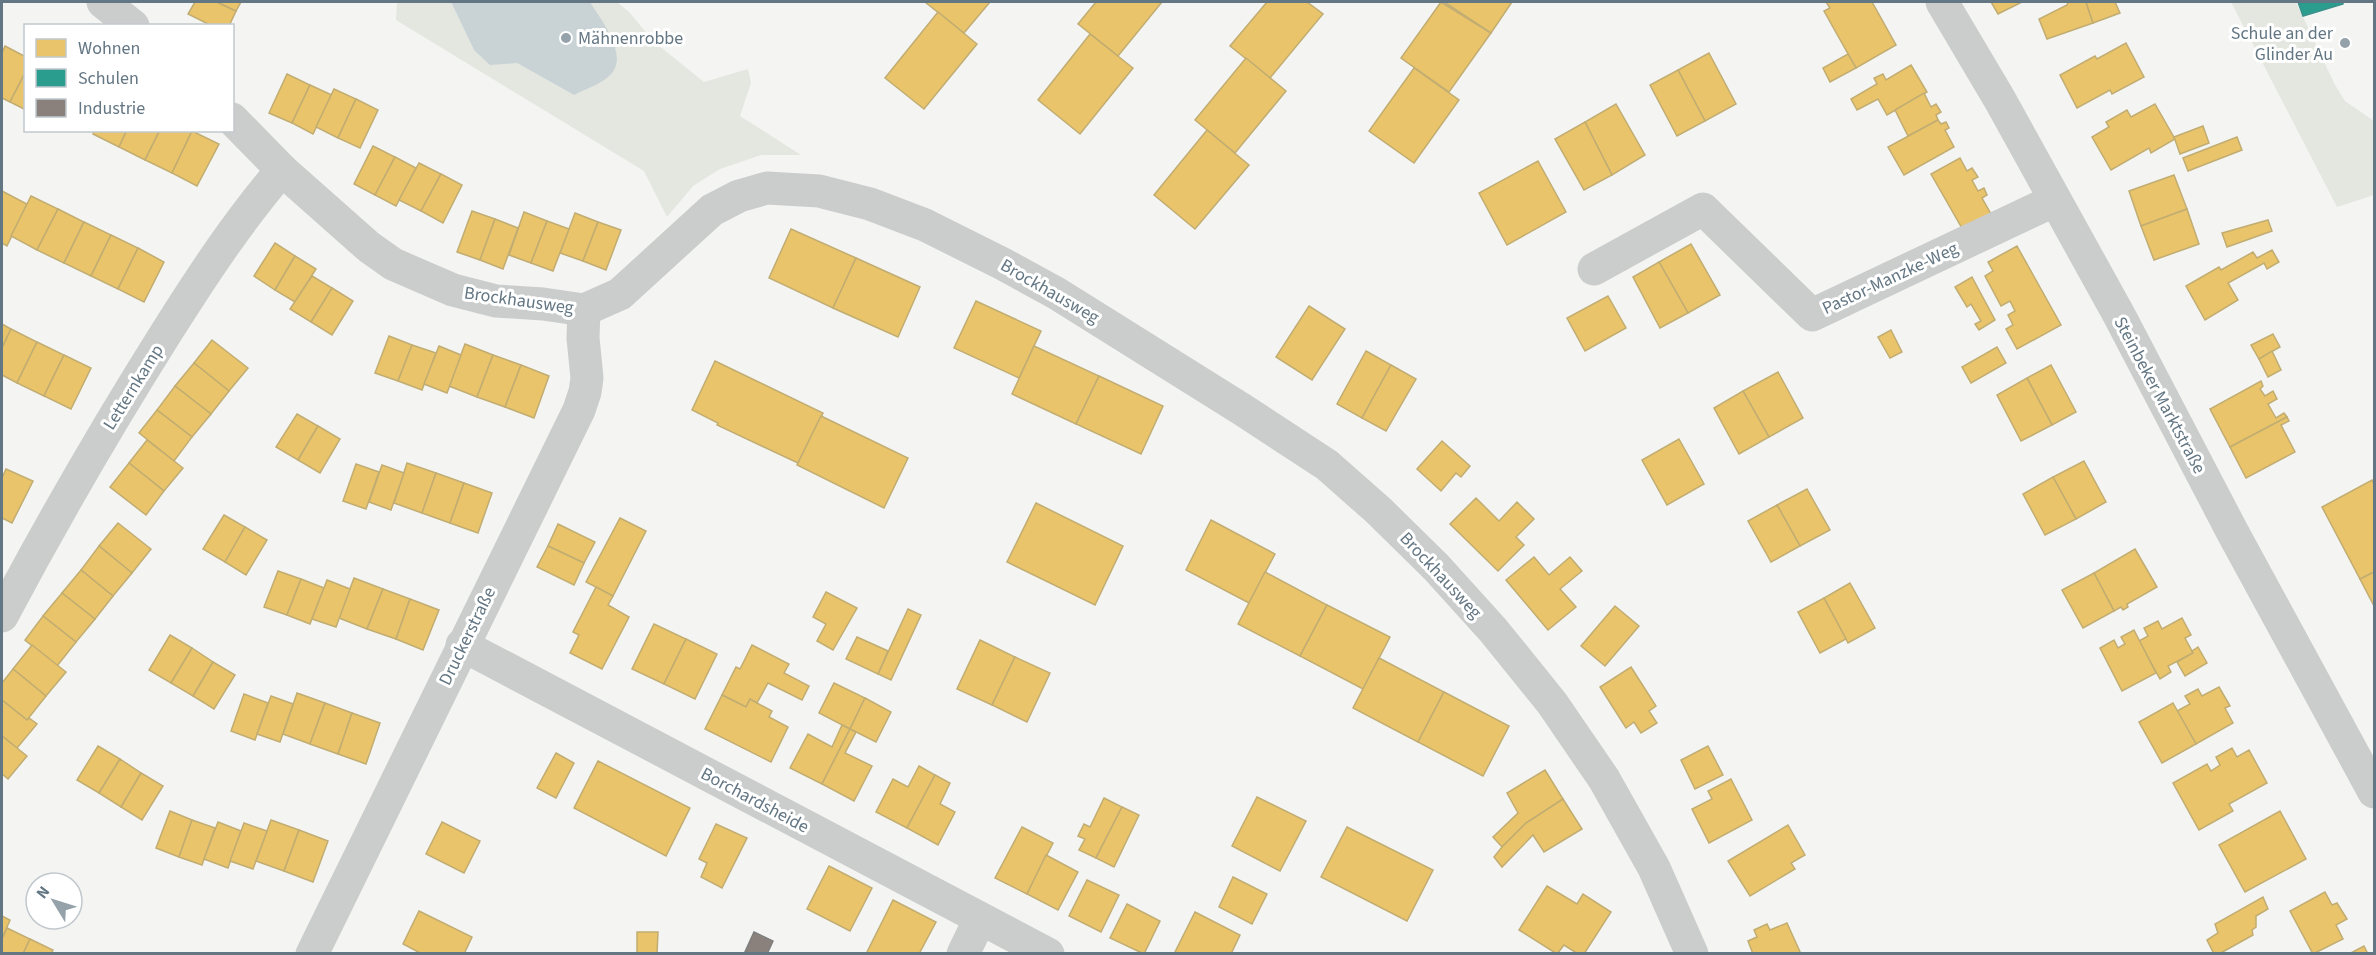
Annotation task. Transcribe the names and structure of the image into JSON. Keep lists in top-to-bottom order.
{
  "streets": {
    "street": [
      "Pastor-Manzke-Weg",
      "Brockhausweg",
      "Letternkamp",
      "Steinbeker Marktstraße",
      "Druckerstraße",
      "Borchardsheide"
    ]
  },
  "crossings": [
    ["Pastor-Manzke-Weg", "Steinbeker Marktstraße"],
    ["Brockhausweg", "Letternkamp"],
    ["Brockhausweg", "Druckerstraße"],
    ["Druckerstraße", "Borchardsheide"]
  ],
  "places": ["Mähnenrobbe", "Schule an der Glinder Au"],
  "legend": ["Wohnen", "Schulen", "Industrie"],
  "north": "top left"
}
